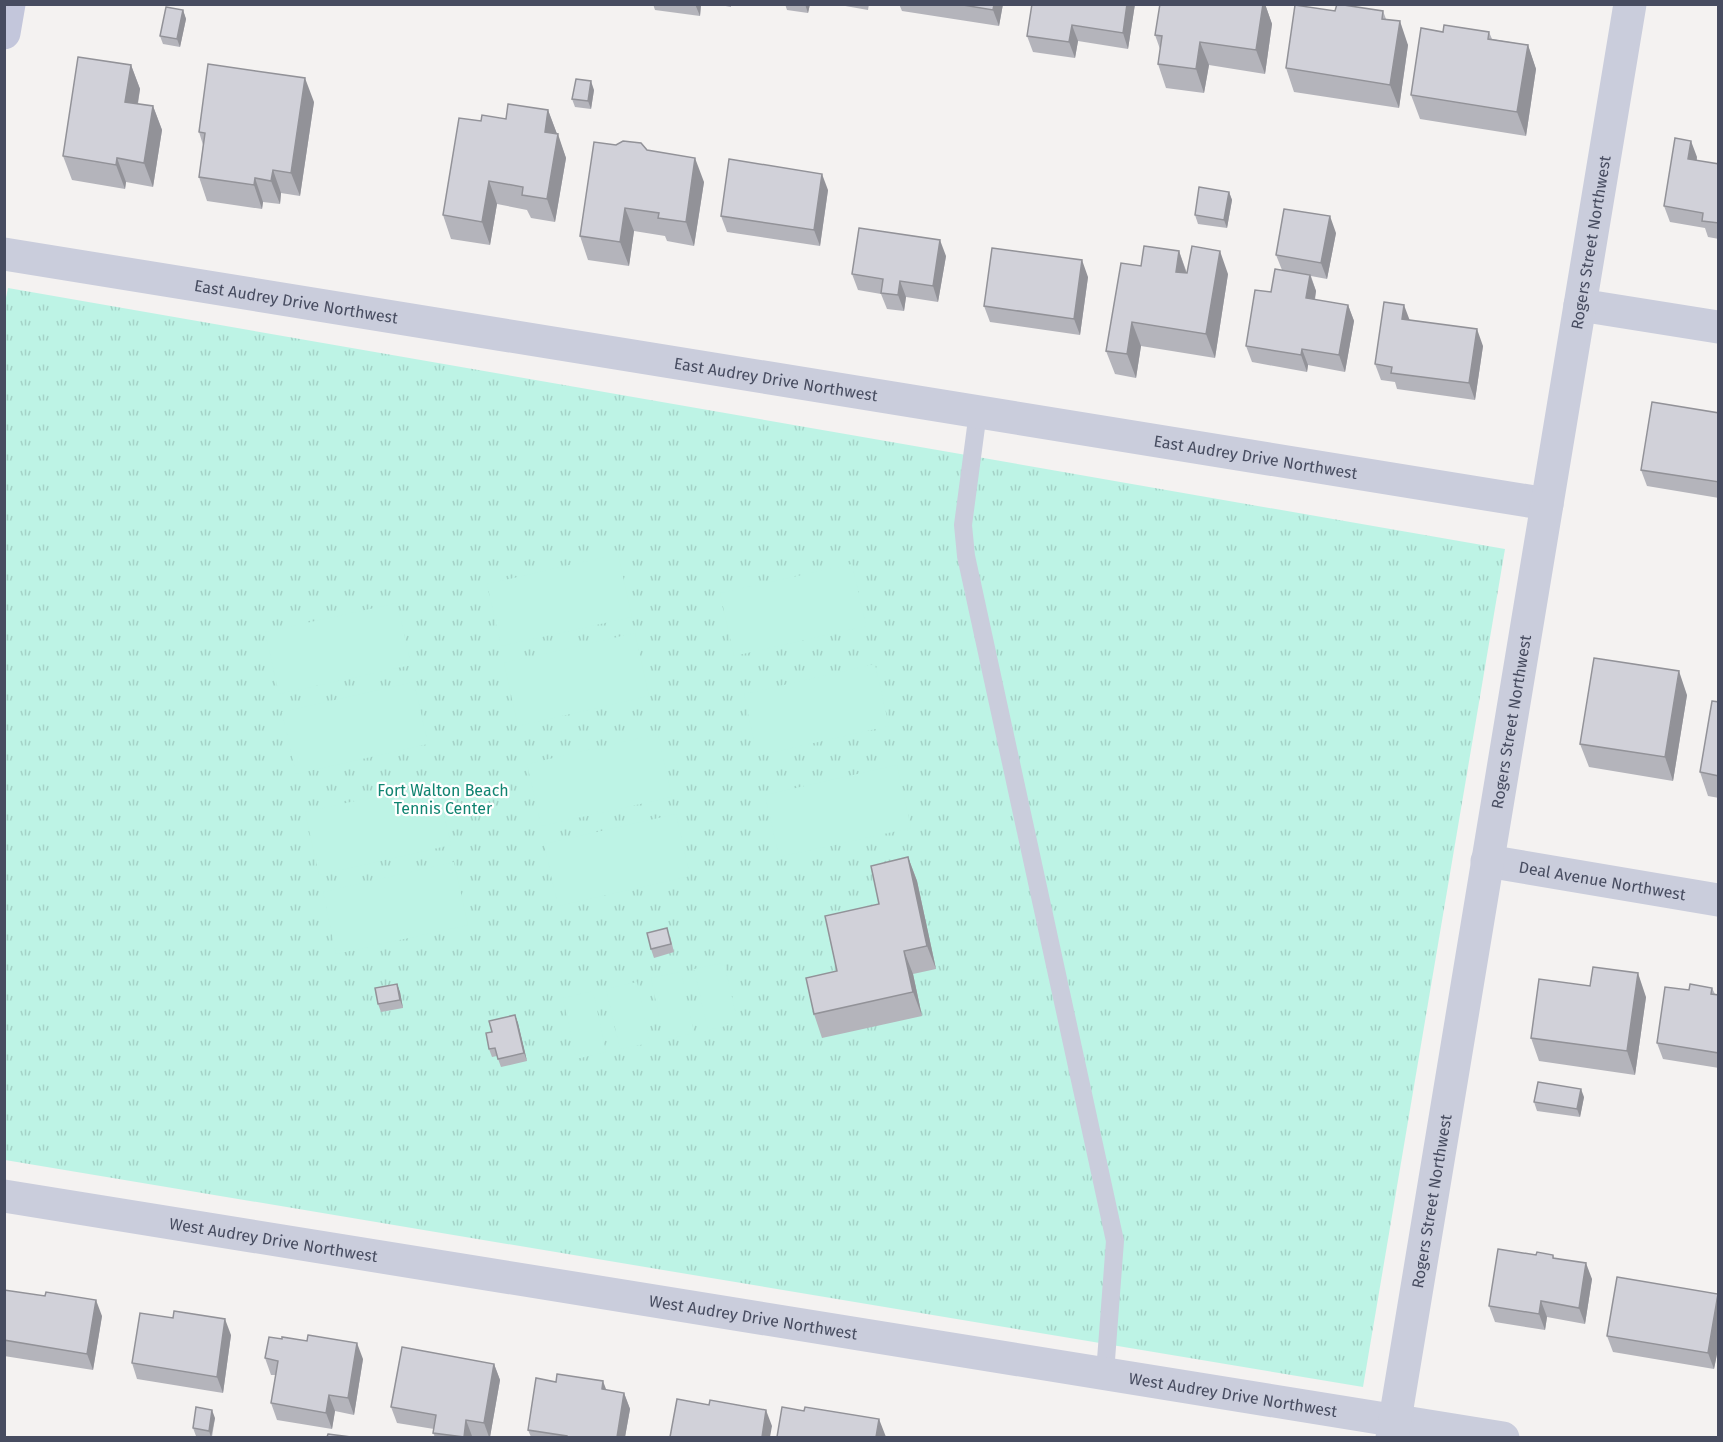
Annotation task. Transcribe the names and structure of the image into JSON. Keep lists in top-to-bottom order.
{
  "streets": {
    "street": [
      "Rogers Street Northwest",
      "East Audrey Drive Northwest",
      "Deal Avenue Northwest",
      "West Audrey Drive Northwest"
    ]
  },
  "crossings": [
    ["Rogers Street Northwest", "East Audrey Drive Northwest"],
    ["Rogers Street Northwest", "Deal Avenue Northwest"],
    ["Rogers Street Northwest", "West Audrey Drive Northwest"]
  ],
  "parks": ["Fort Walton Beach Tennis Center"]
}
